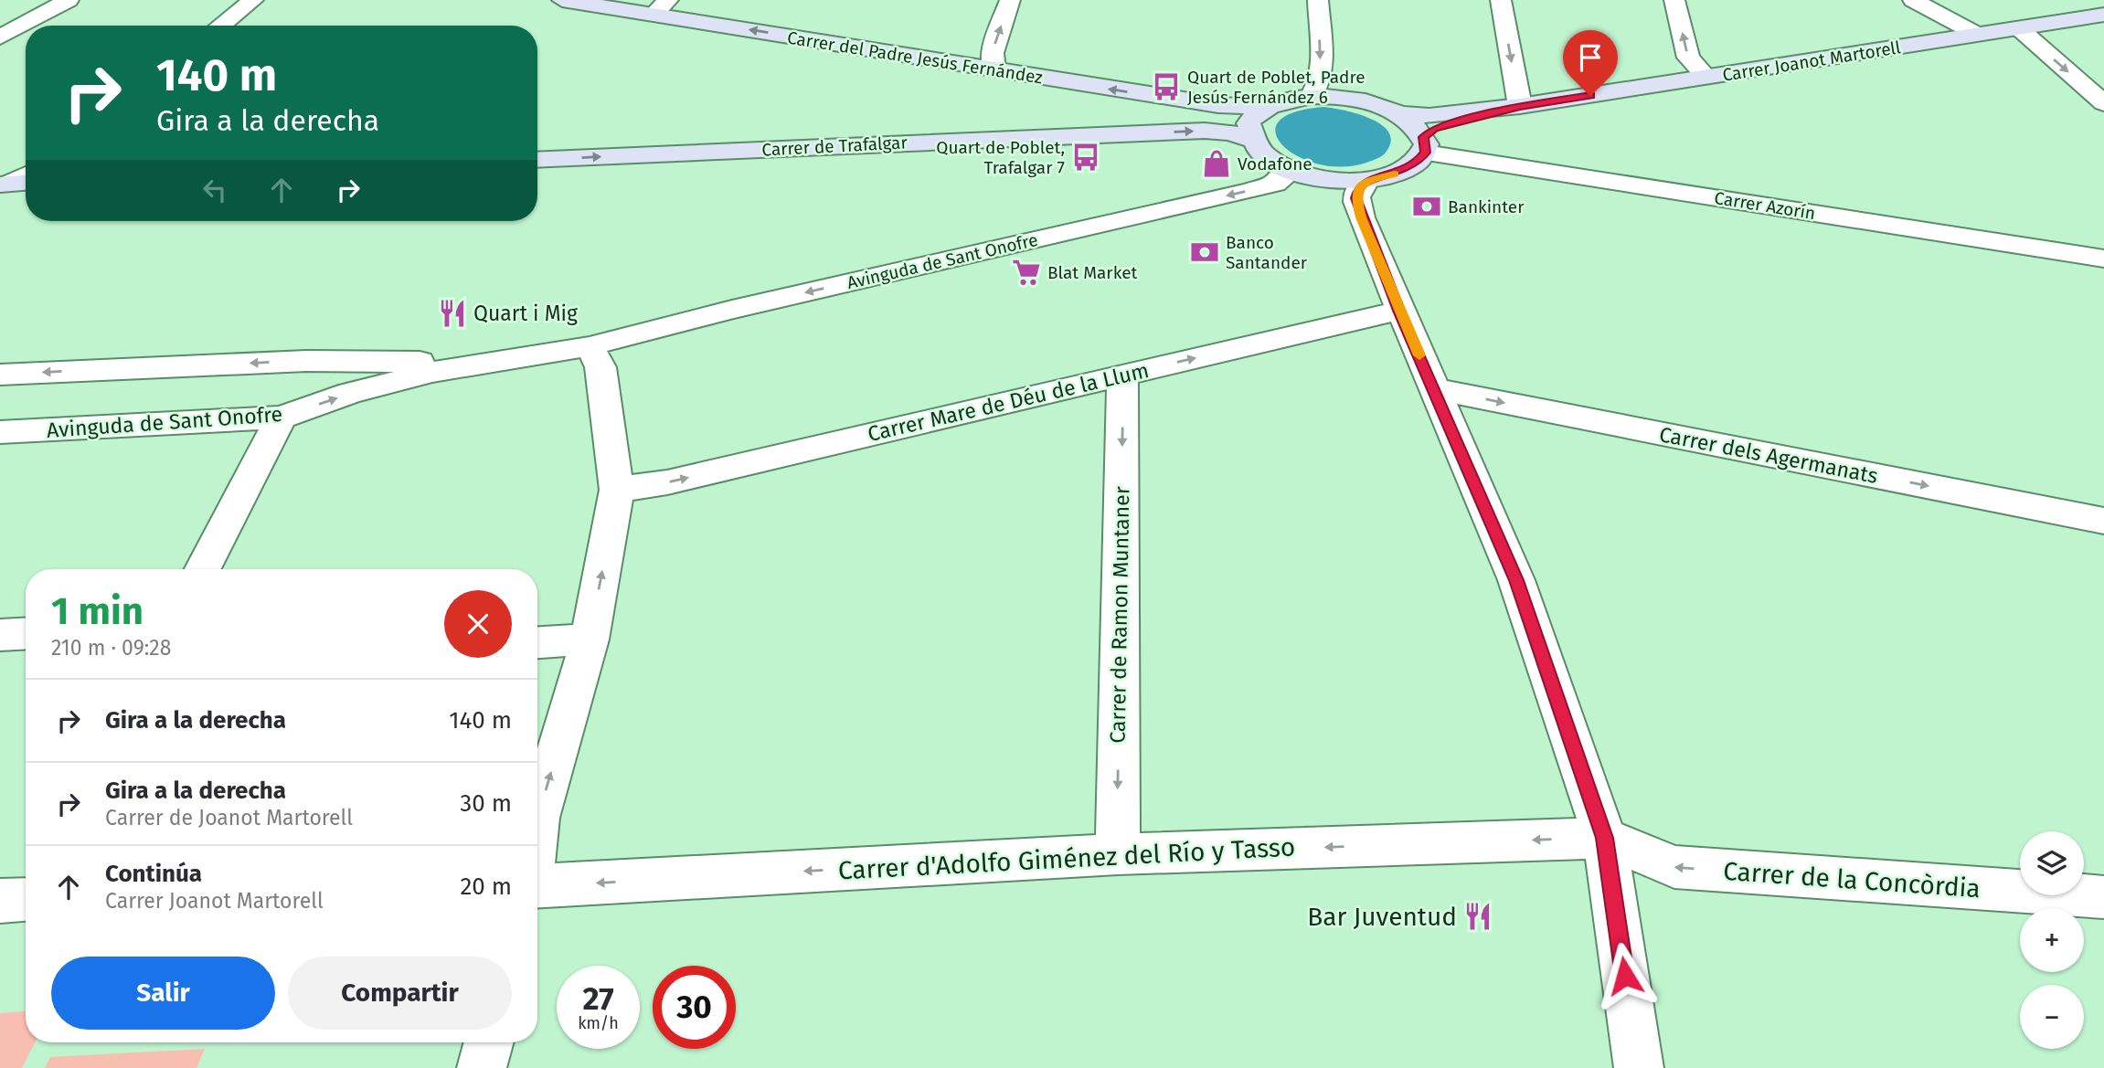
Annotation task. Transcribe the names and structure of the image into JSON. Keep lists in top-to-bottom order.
{
  "streets": {
    "street": [
      "Carrer del Padre Jesús Fernández",
      "Carrer Joanot Martorell",
      "Carrer de Trafalgar",
      "Carrer Azorín",
      "Avinguda de Sant Onofre",
      "Carrer Mare de Déu de la Llum",
      "Carrer dels Agermanats",
      "Carrer de Ramon Muntaner",
      "Carrer d'Adolfo Giménez del Río y Tasso",
      "Carrer de la Concòrdia"
    ]
  },
  "crossings": [
    ["Carrer Mare de Déu de la Llum", "Carrer de Ramon Muntaner"],
    ["Carrer de Ramon Muntaner", "Carrer d'Adolfo Giménez del Río y Tasso"],
    ["Carrer d'Adolfo Giménez del Río y Tasso", "Carrer de la Concòrdia"]
  ],
  "one_way": [
    "Carrer del Padre Jesús Fernández",
    "Carrer de Trafalgar",
    "Carrer Mare de Déu de la Llum",
    "Carrer dels Agermanats",
    "Carrer de Ramon Muntaner",
    "Carrer d'Adolfo Giménez del Río y Tasso",
    "Carrer de la Concòrdia"
  ],
  "places": {
    "bus stop": ["Quart de Poblet, Padre Jesús Fernández 6", "Quart de Poblet, Trafalgar 7"],
    "shop": ["Vodafone"],
    "bank": ["Bankinter", "Banco Santander"],
    "supermarket": ["Blat Market"],
    "restaurant": ["Quart i Mig", "Bar Juventud"]
  },
  "page": {
    "turn": ["140 m", "Gira a la derecha"],
    "heading": ["1 min", "210 m · 09:28"],
    "list": [
      {
        "name": "Gira a la derecha",
        "value": "140 m"
      },
      {
        "name": "Gira a la derecha",
        "note": "Carrer de Joanot Martorell",
        "value": "30 m"
      },
      {
        "name": "Continúa",
        "note": "Carrer Joanot Martorell",
        "value": "20 m"
      }
    ],
    "map_buttons": ["+", "−"],
    "buttons": ["Salir", "Compartir"],
    "speed": "27 km/h",
    "limit": "30"
  }
}
